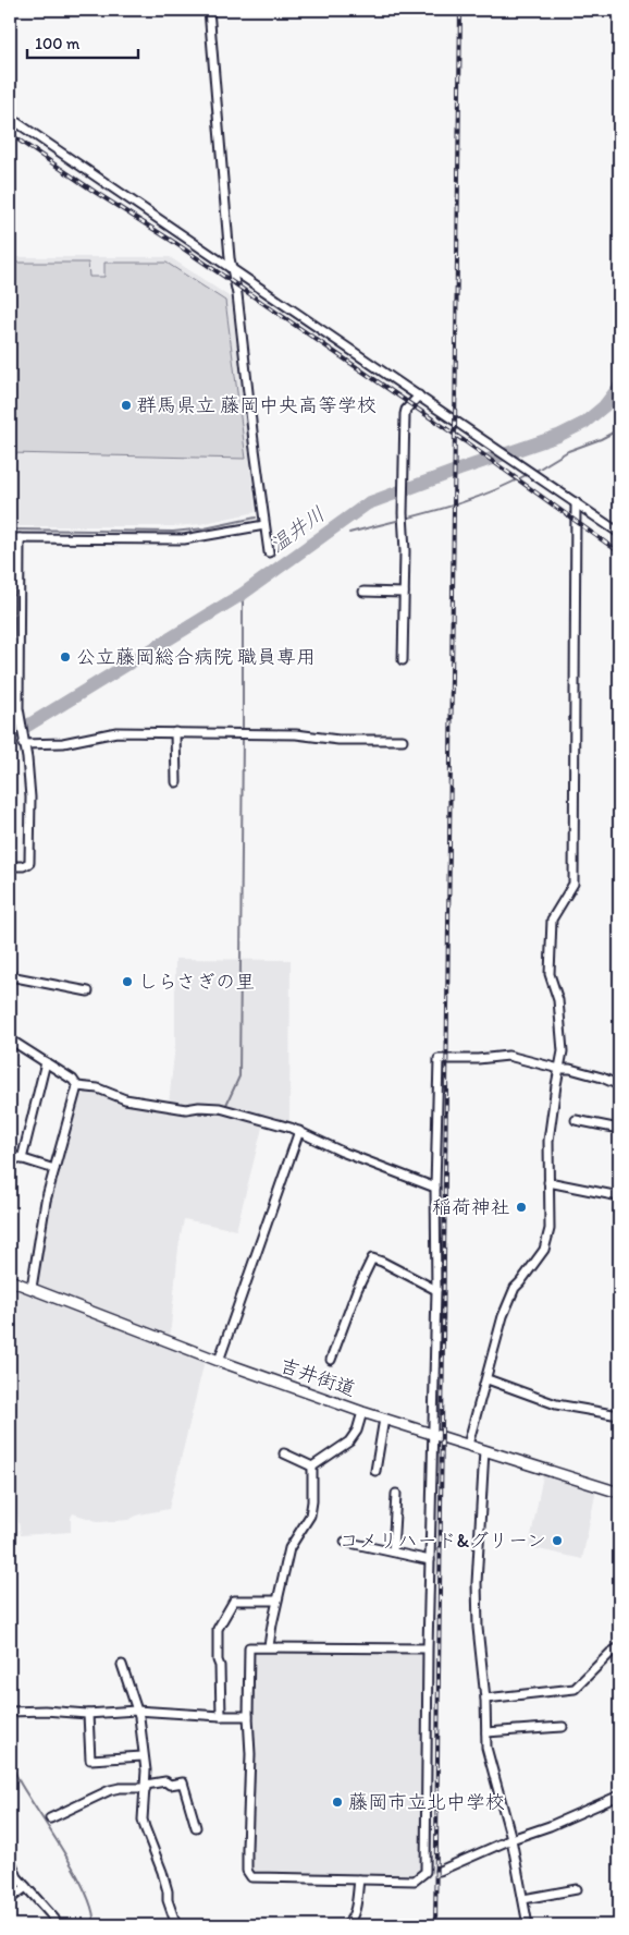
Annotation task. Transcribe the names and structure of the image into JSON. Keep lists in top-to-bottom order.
{
  "streets": {
    "main road": ["吉井街道"]
  },
  "water": ["温井川"],
  "places": [
    "群馬県立 藤岡中央高等学校",
    "公立藤岡総合病院 職員専用",
    "しらさぎの里",
    "稲荷神社",
    "コメリハード&グリーン",
    "藤岡市立北中学校"
  ],
  "scale_bar": "100 m"
}
